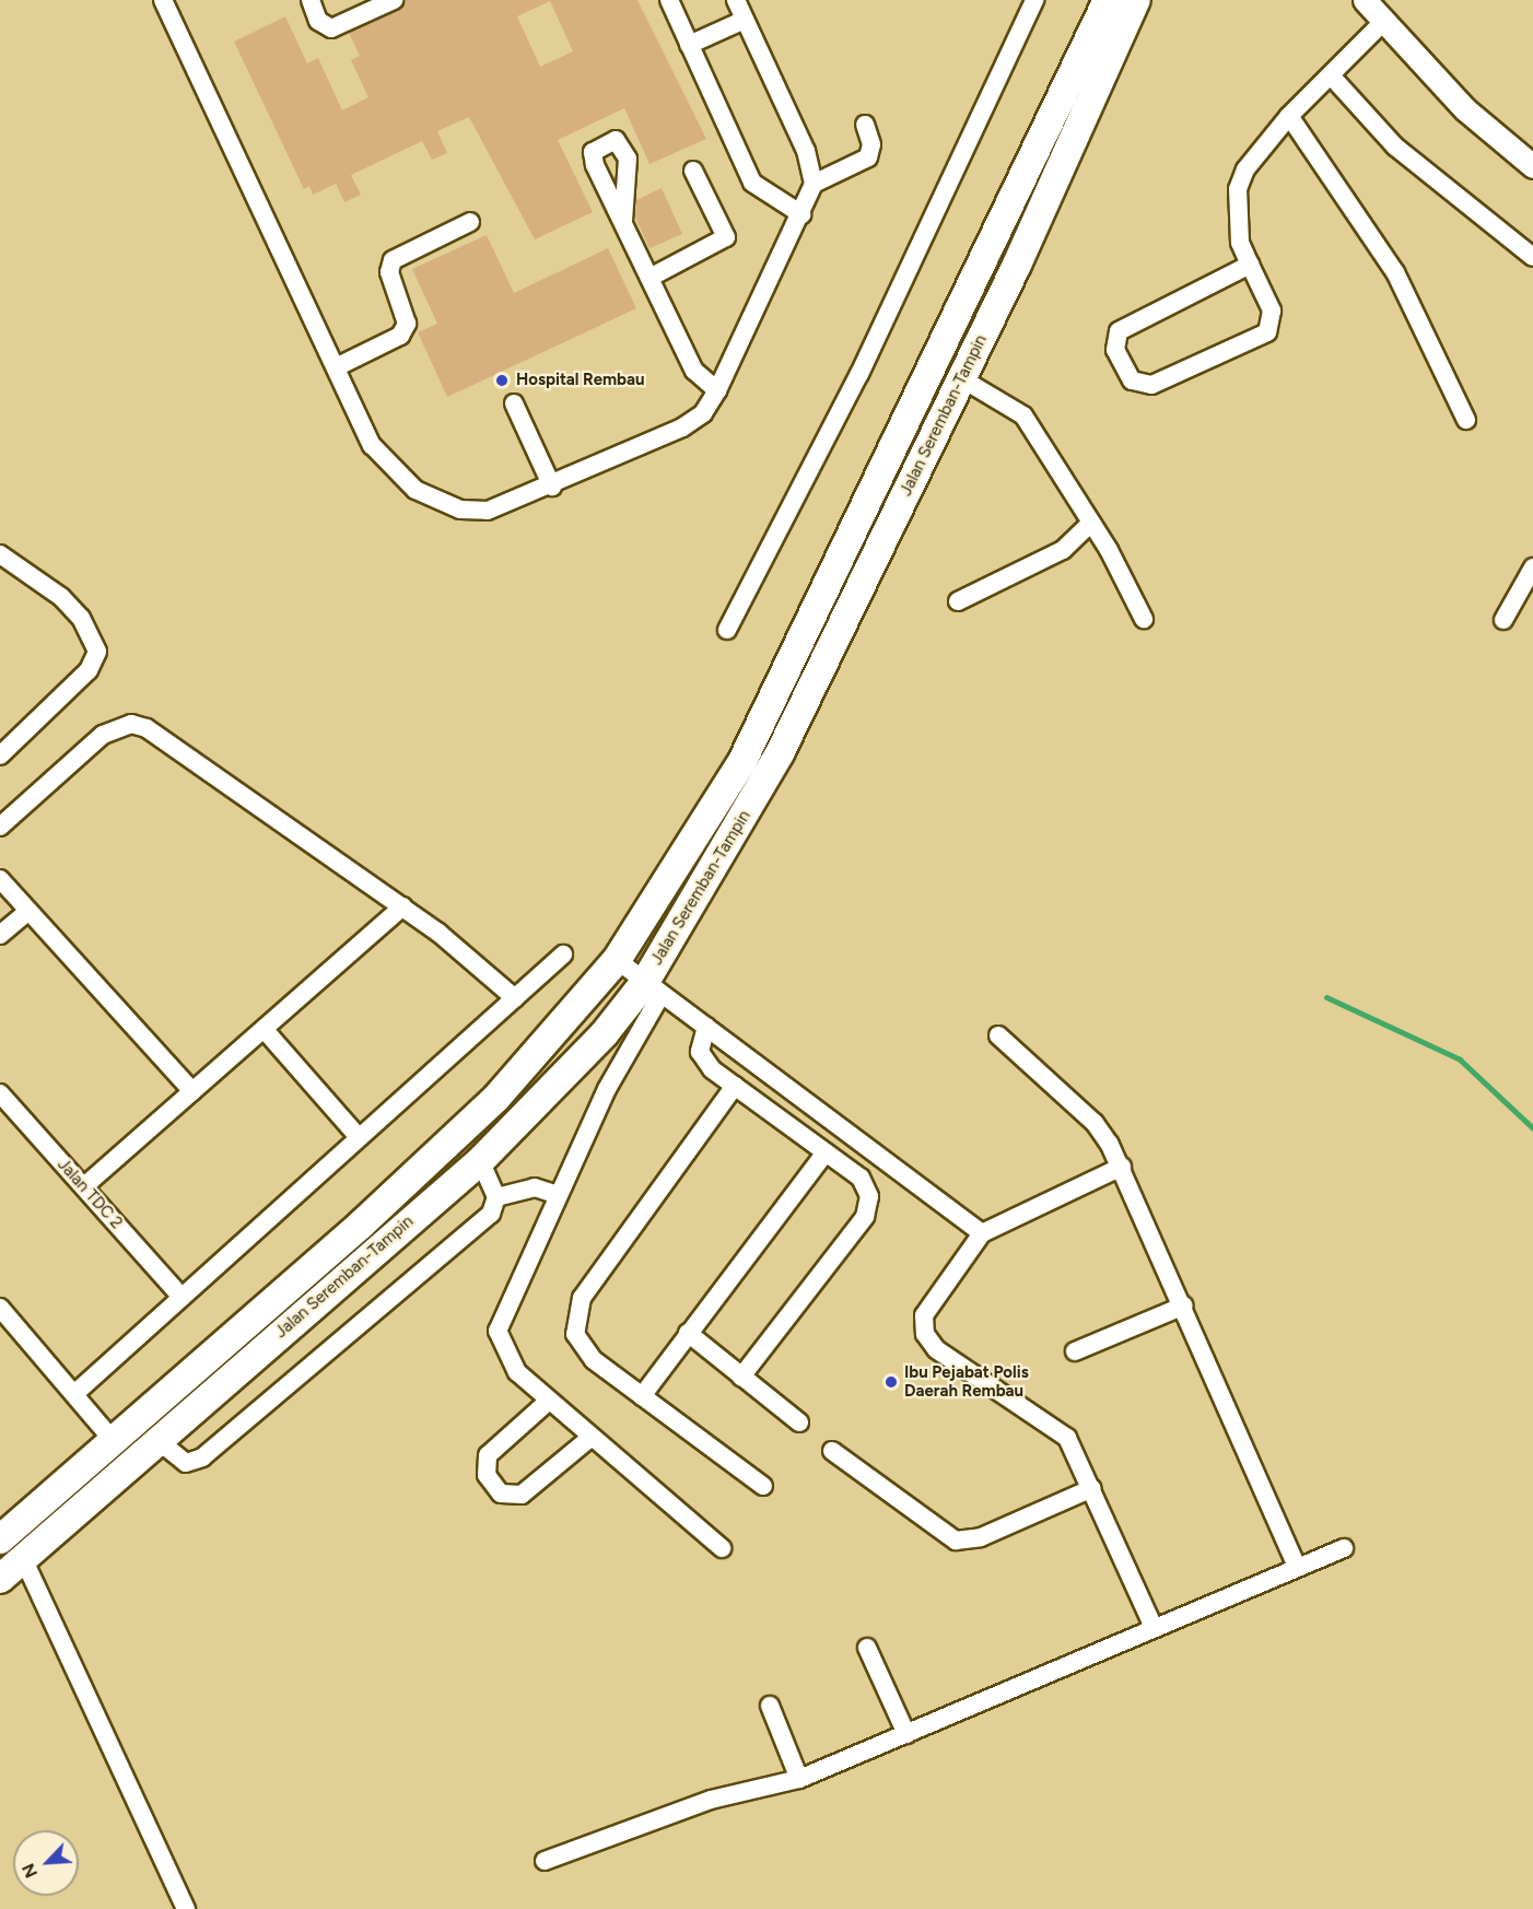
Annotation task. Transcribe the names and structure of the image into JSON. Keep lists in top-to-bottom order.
{
  "streets": {
    "highway": ["Jalan Seremban-Tampin"],
    "street": ["Jalan TDC 2"]
  },
  "places": ["Hospital Rembau", "Ibu Pejabat Polis Daerah Rembau"],
  "north": "bottom left"
}
